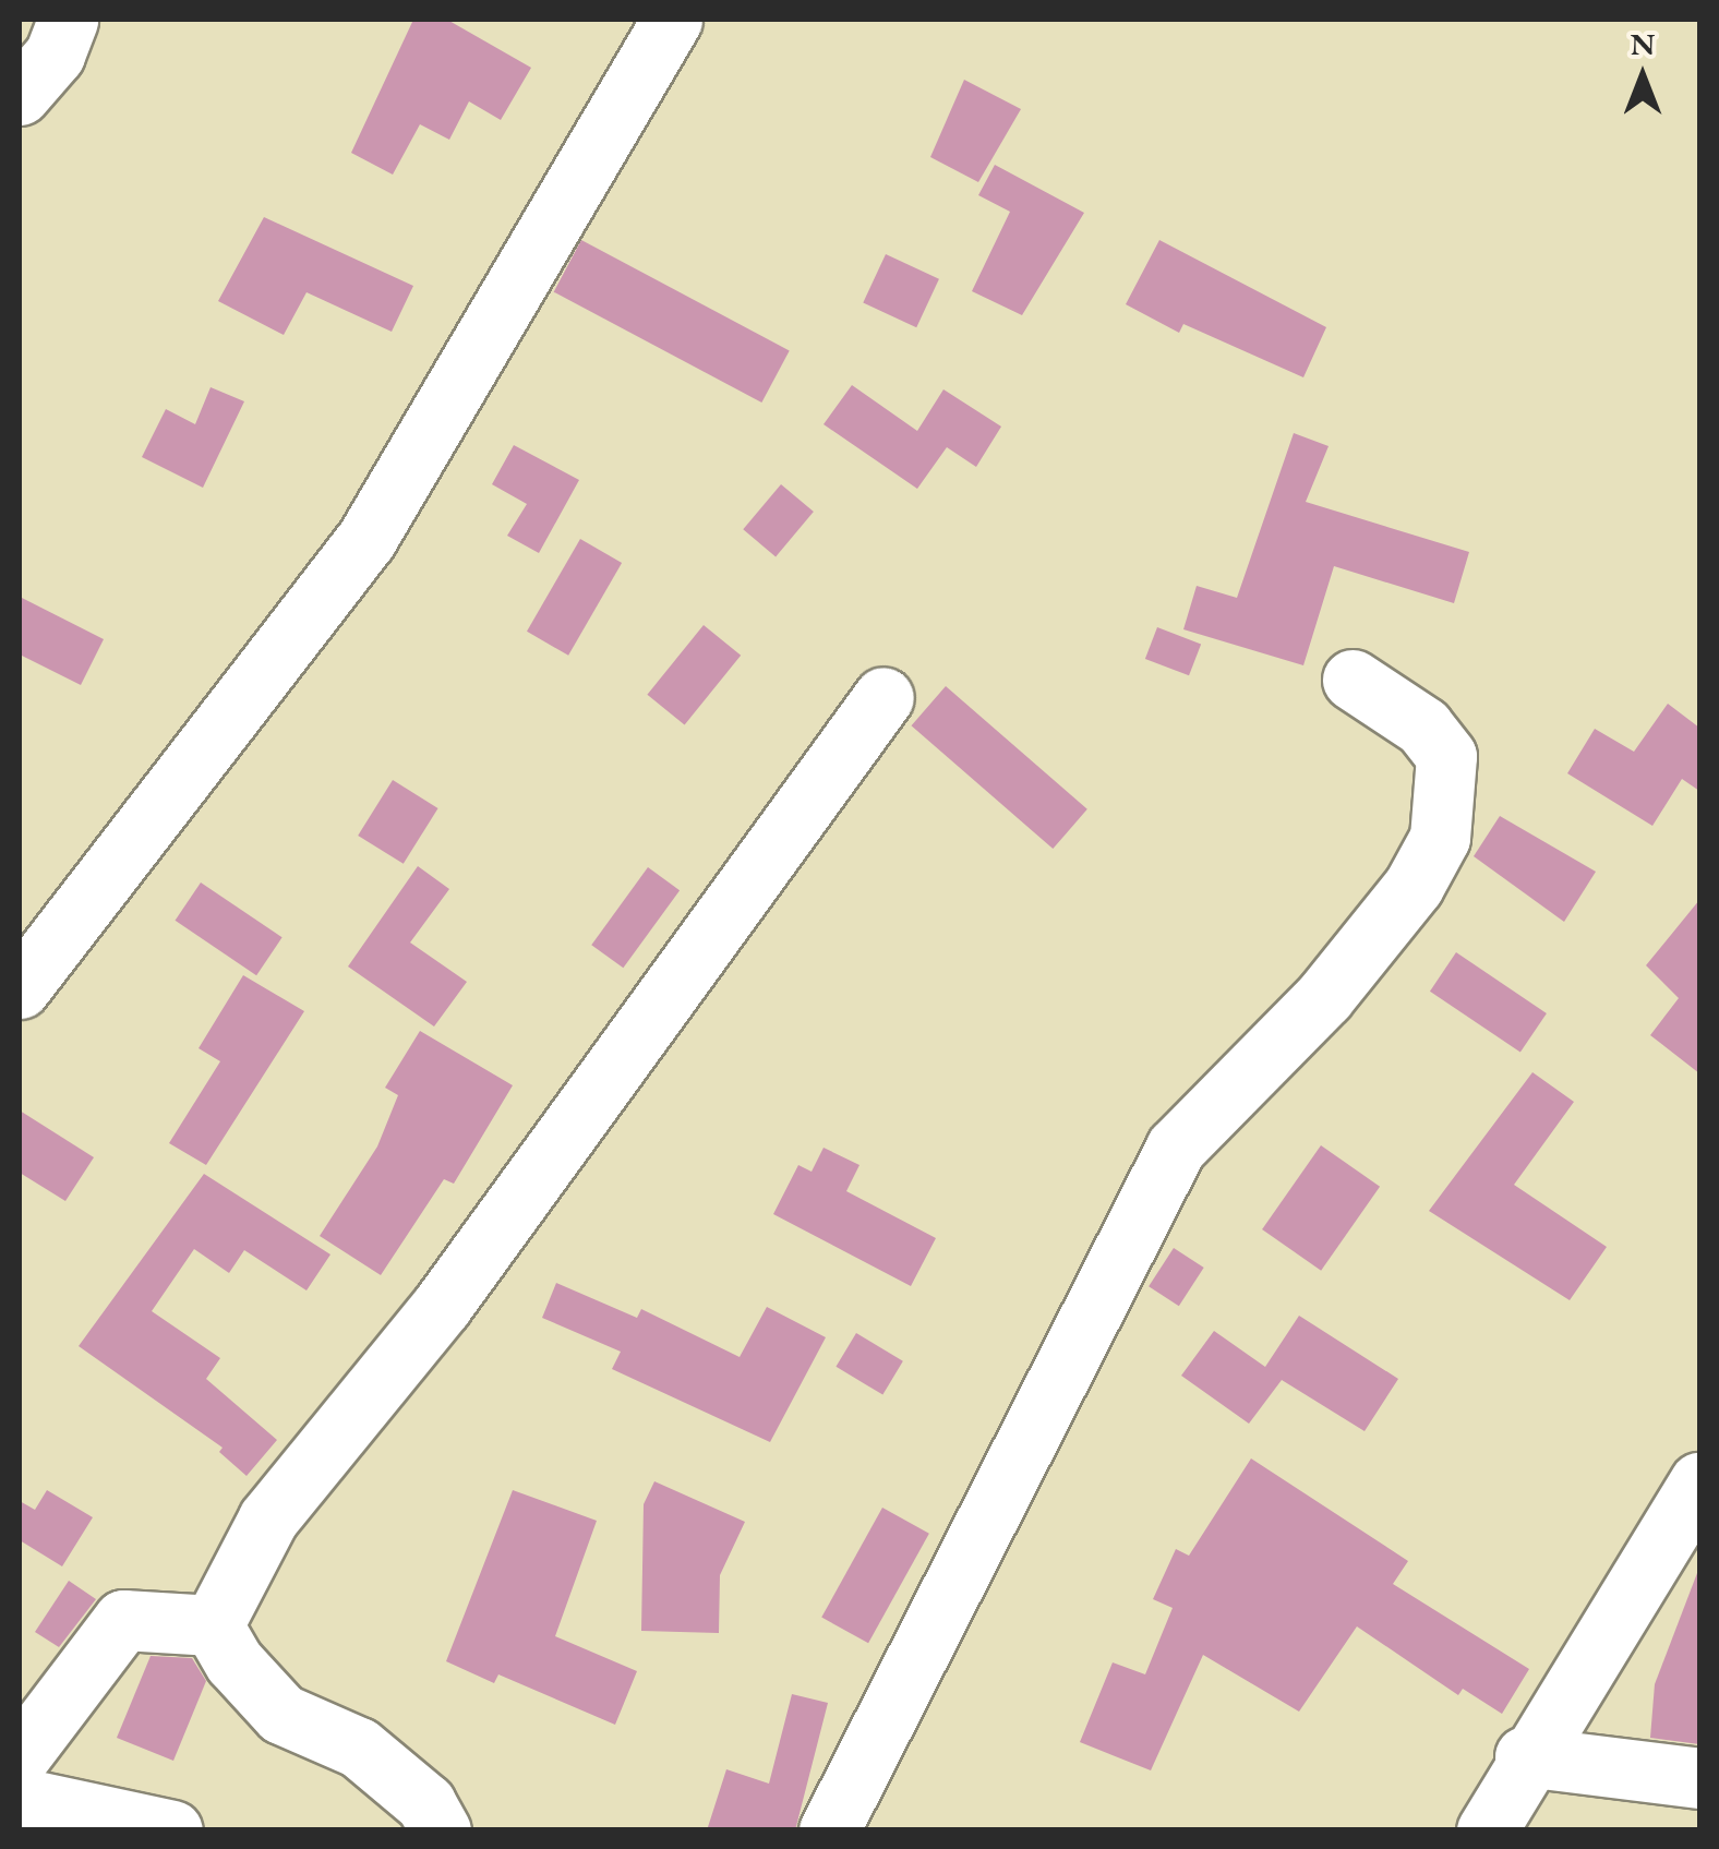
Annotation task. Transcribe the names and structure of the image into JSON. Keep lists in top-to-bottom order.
{
  "north": "top"
}
